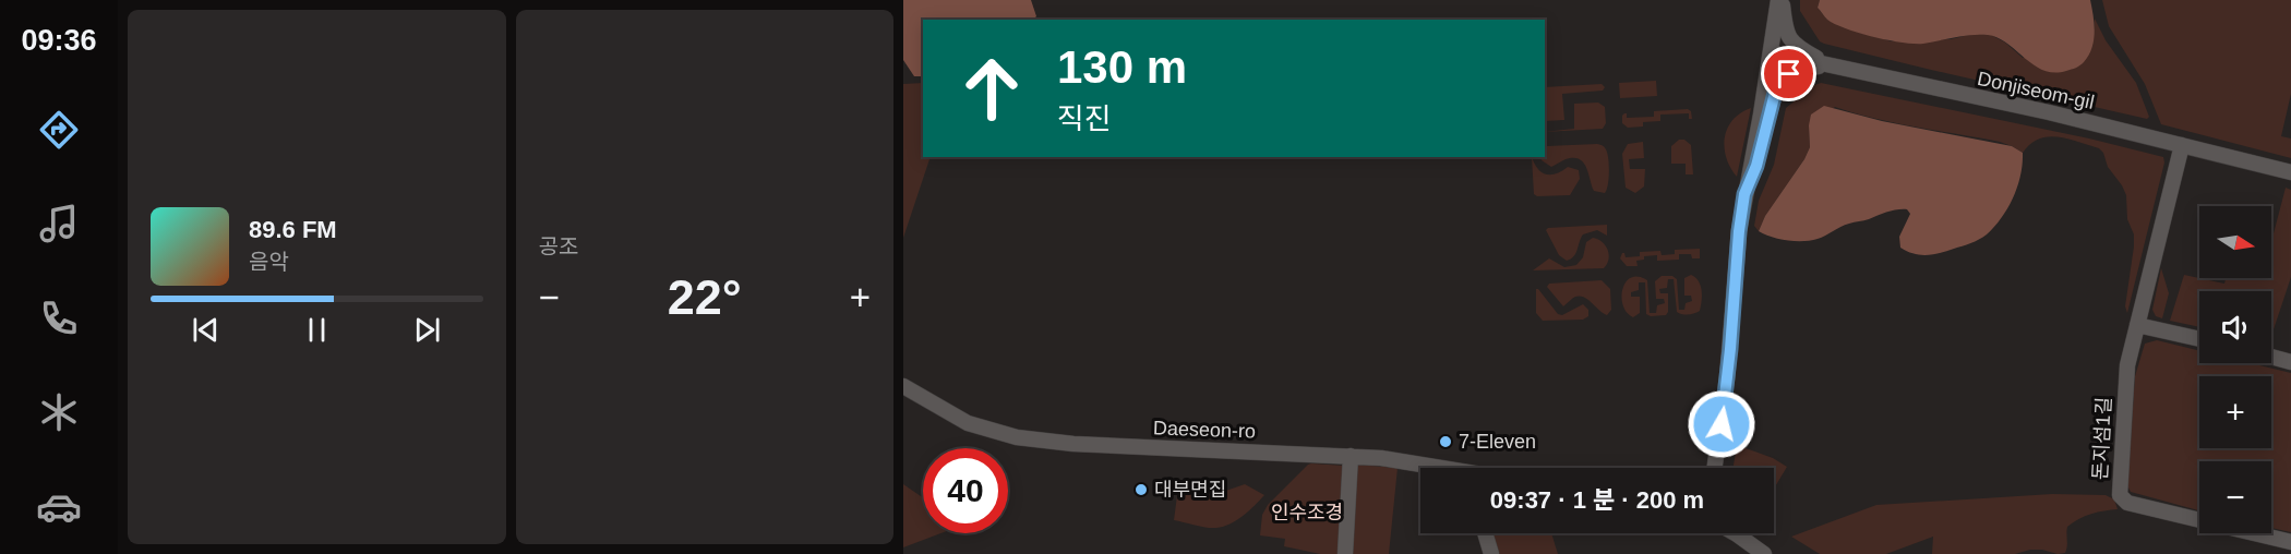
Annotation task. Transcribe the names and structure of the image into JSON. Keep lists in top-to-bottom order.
{
  "streets": {
    "street": ["Donjiseom-gil", "Daeseon-ro", "돈지섬1길"]
  },
  "crossings": [
    ["Donjiseom-gil", "돈지섬1길"]
  ],
  "parks": ["인수조경"],
  "places": ["7-Eleven", "대부면집"],
  "north": "right",
  "page": {
    "tabs": "09:36",
    "tile": "공조",
    "turn": ["130 m", "직진"],
    "map_buttons": ["+", "−"],
    "song": ["89.6 FM", "음악"],
    "heat": ["−", "22°", "+"],
    "limit": "40",
    "trip": "09:37 · 1 분 · 200 m"
  }
}
